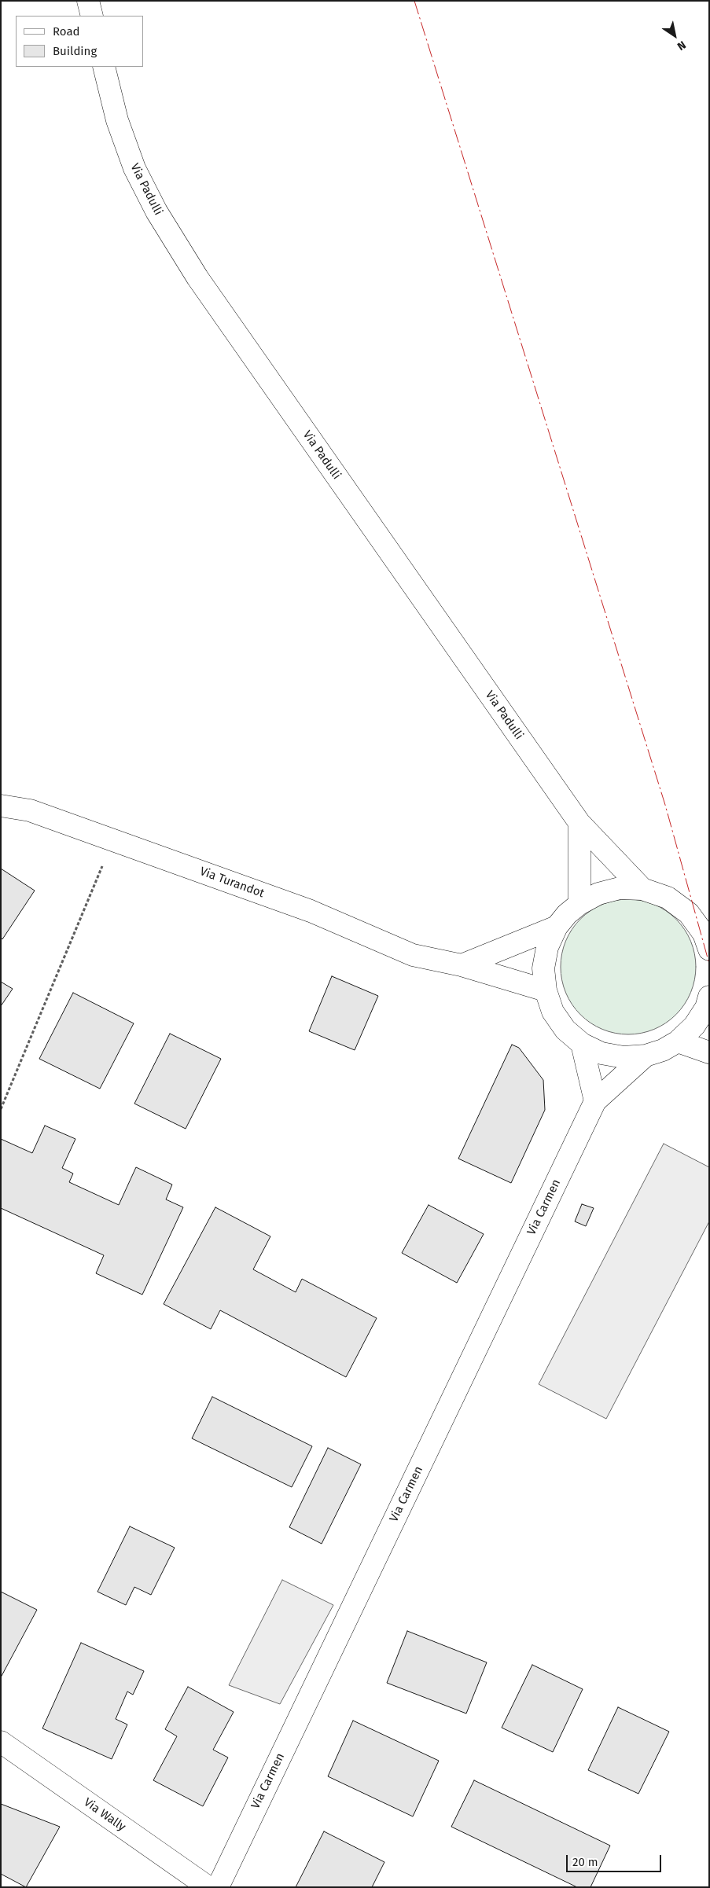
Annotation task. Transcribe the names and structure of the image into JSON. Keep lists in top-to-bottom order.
{
  "streets": {
    "street": [
      "Via Padulli",
      "Via Turandot",
      "Via Carmen",
      "Via Wally"
    ]
  },
  "legend": ["Road", "Building"],
  "scale_bar": "20 m",
  "north": "bottom right"
}
